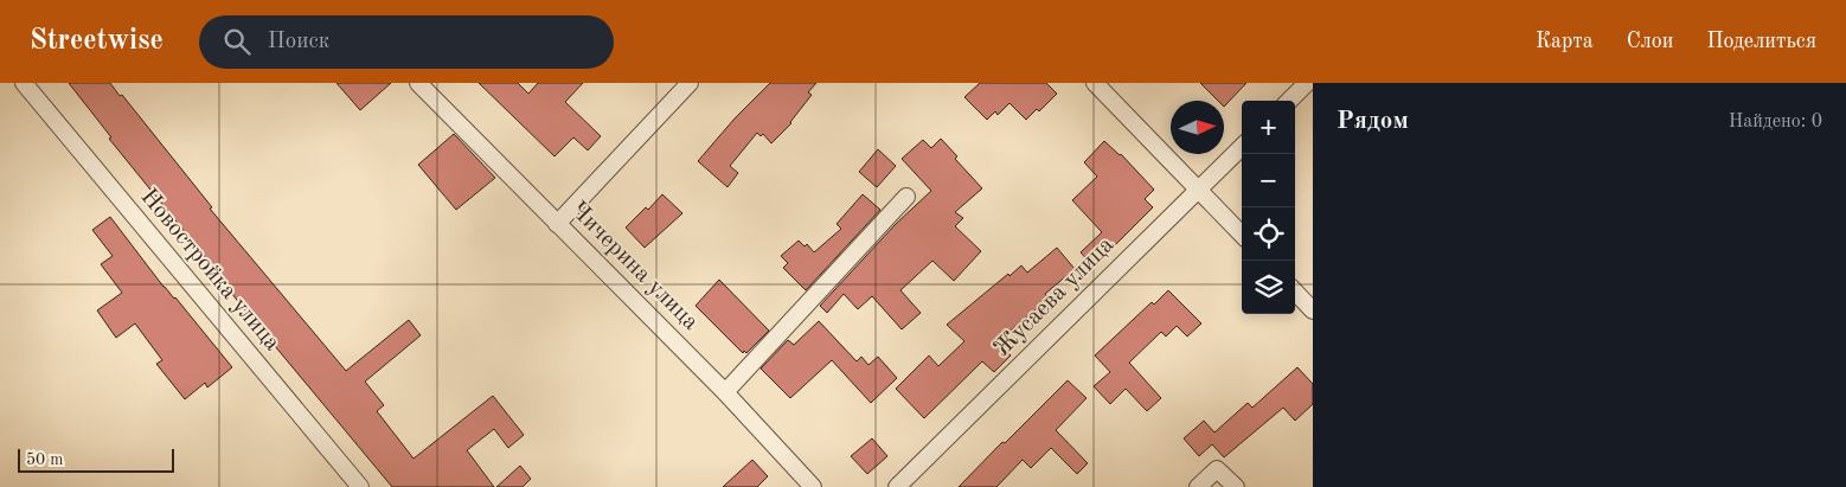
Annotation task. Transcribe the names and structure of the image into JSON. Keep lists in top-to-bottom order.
{
  "streets": {
    "street": ["Чичерина улица", "Новостройка улица", "Жусаева улица"]
  },
  "scale_bar": "50 m",
  "north": "right",
  "page": {
    "header": "Streetwise",
    "search": "Поиск",
    "nav": ["Карта", "Слои", "Поделиться"],
    "heading": ["Рядом", "Найдено: 0"],
    "map_buttons": ["+", "−"],
    "scale": "50 m"
  }
}
